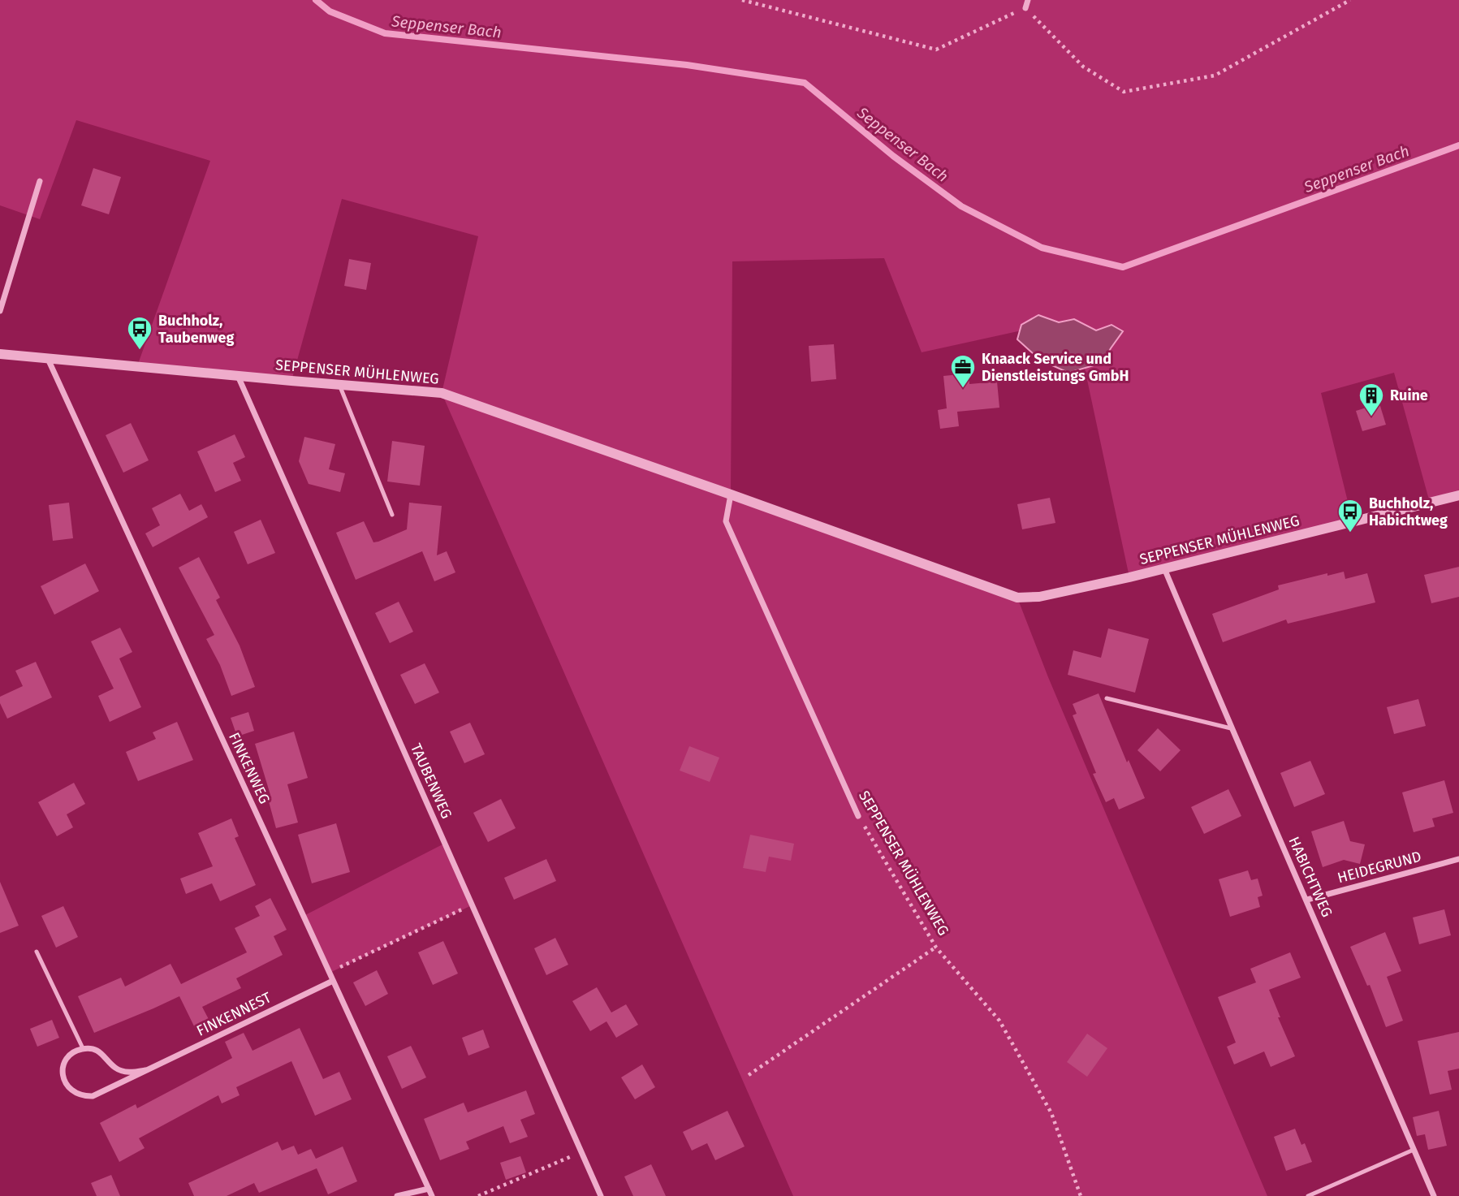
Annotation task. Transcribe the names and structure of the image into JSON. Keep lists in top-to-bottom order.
{
  "streets": {
    "street": [
      "SEPPENSER MÜHLENWEG",
      "FINKENWEG",
      "TAUBENWEG",
      "HEIDEGRUND",
      "HABICHTWEG",
      "FINKENNEST"
    ]
  },
  "crossings": [
    ["SEPPENSER MÜHLENWEG", "FINKENWEG"],
    ["SEPPENSER MÜHLENWEG", "TAUBENWEG"],
    ["SEPPENSER MÜHLENWEG", "HABICHTWEG"],
    ["FINKENWEG", "FINKENNEST"],
    ["HEIDEGRUND", "HABICHTWEG"]
  ],
  "water": ["Seppenser Bach"],
  "places": {
    "bus stop": ["Buchholz, Taubenweg", "Buchholz, Habichtweg"],
    "office": ["Knaack Service und Dienstleistungs GmbH"],
    "building": ["Ruine"]
  }
}
